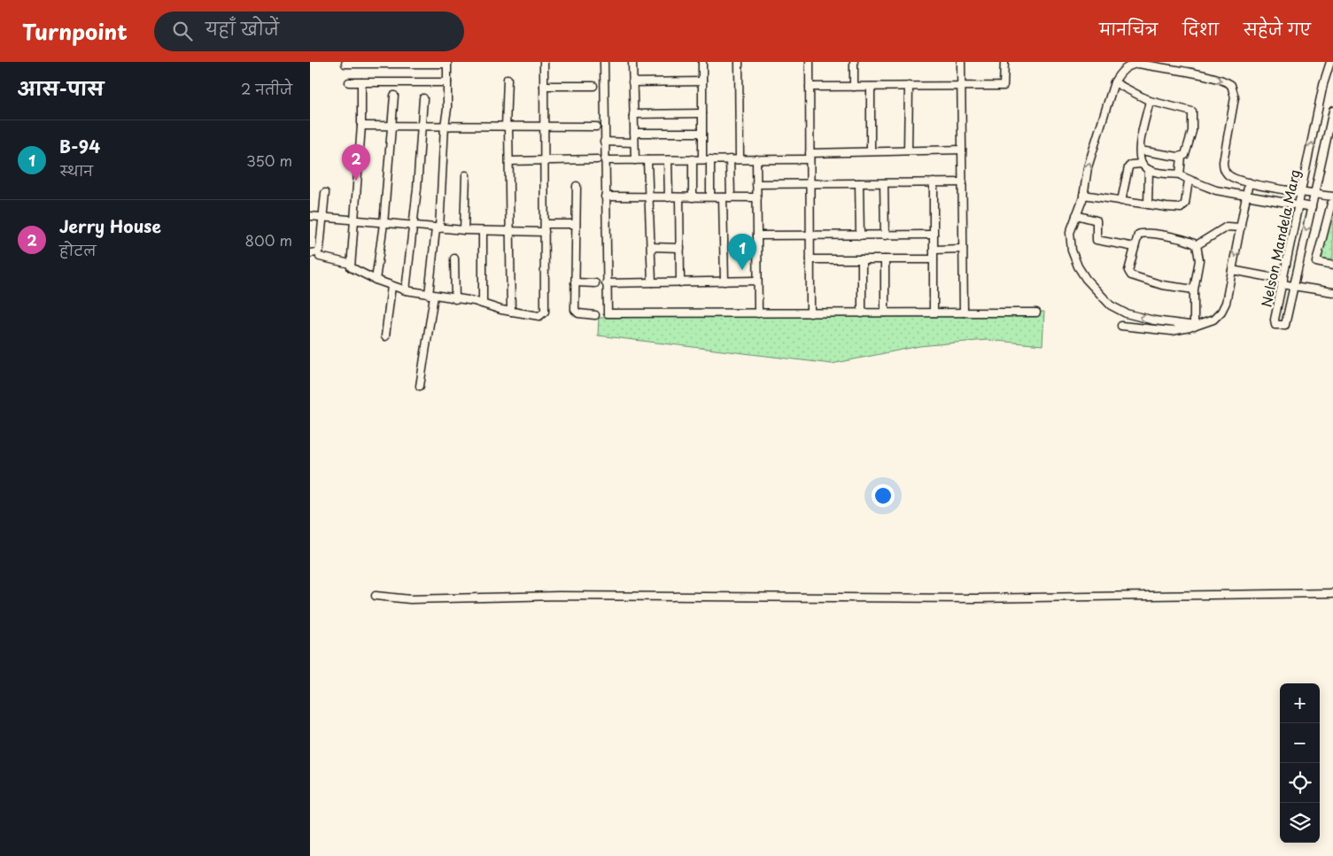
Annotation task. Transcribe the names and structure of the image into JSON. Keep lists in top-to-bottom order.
{
  "streets": {
    "street": ["Nelson Mandela Marg"]
  },
  "page": {
    "header": "Turnpoint",
    "search": "यहाँ खोजें",
    "nav": ["मानचित्र", "दिशा", "सहेजे गए"],
    "heading": ["आस-पास", "2 नतीजे"],
    "list": [
      {
        "mark": "1",
        "name": "B-94",
        "note": "स्थान",
        "value": "350 m"
      },
      {
        "mark": "2",
        "name": "Jerry House",
        "note": "होटल",
        "value": "800 m"
      }
    ],
    "pins": ["2", "1"],
    "map_buttons": ["+", "−"]
  }
}
